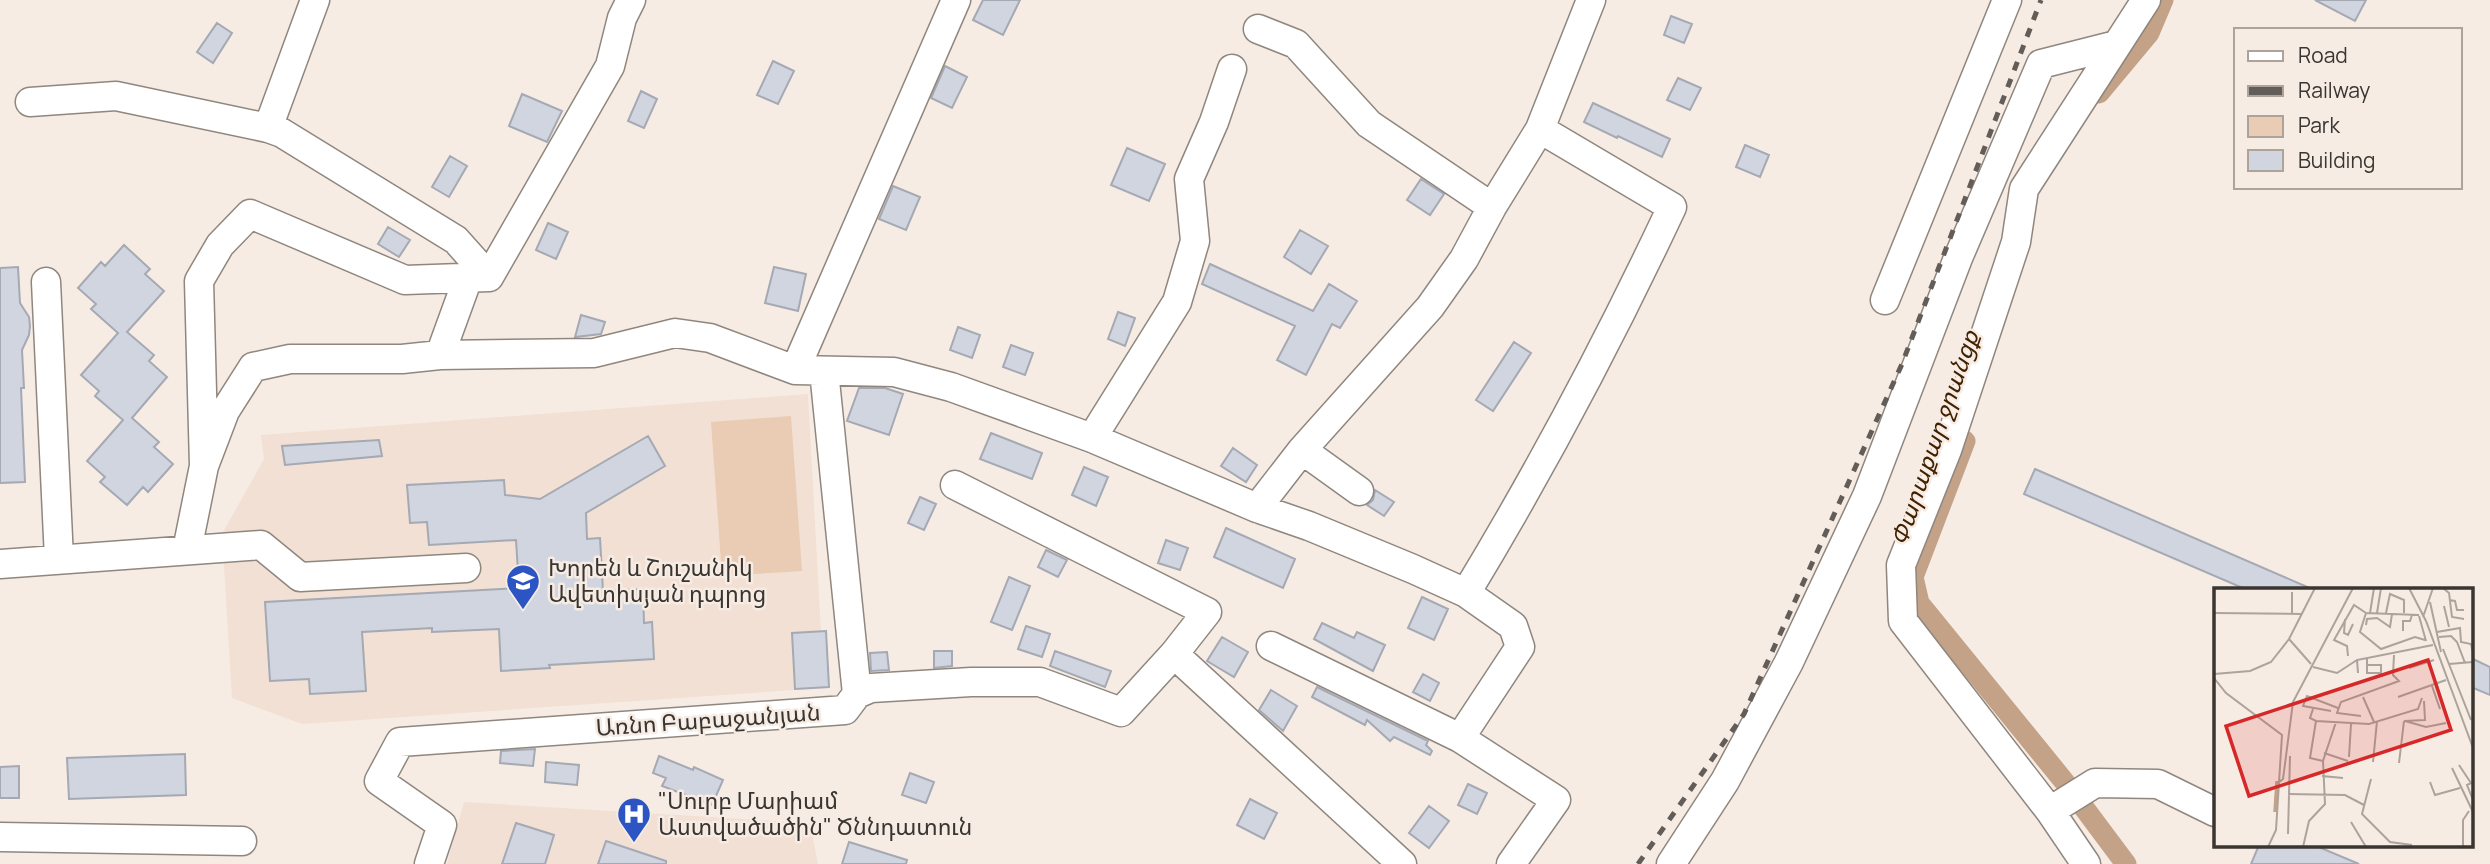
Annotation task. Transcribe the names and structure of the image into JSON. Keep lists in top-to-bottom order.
{
  "streets": {
    "lane": ["Առնո Բաբաջանյան"]
  },
  "water": ["Փարաքար ջրանցք"],
  "places": {
    "school or university": ["Խորեն և Շուշանիկ Ավետիսյան դպրոց"],
    "hospital": ["\"Սուրբ Մարիամ Աստվածածին\" Ծննդատուն"]
  },
  "legend": [
    "Road",
    "Railway",
    "Park",
    "Building"
  ]
}
